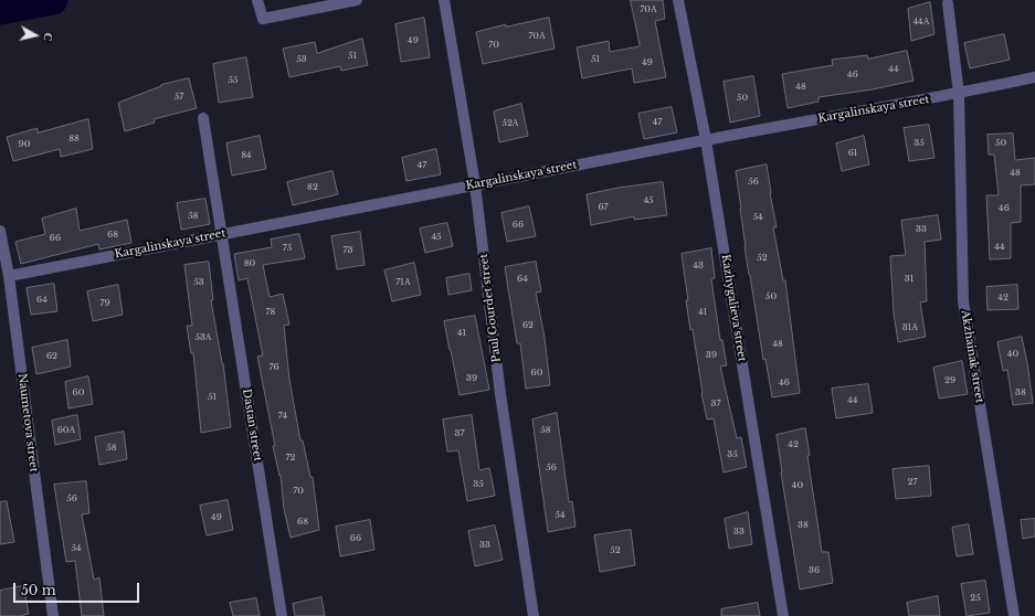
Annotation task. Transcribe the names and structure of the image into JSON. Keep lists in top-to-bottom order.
{
  "streets": {
    "street": [
      "Kargalinskaya street",
      "Paul Gourdet street",
      "Kazhygalieva street",
      "Akzhainak street",
      "Naumetova street",
      "Dastan street"
    ]
  },
  "crossings": [
    ["Kargalinskaya street", "Paul Gourdet street"],
    ["Kargalinskaya street", "Kazhygalieva street"],
    ["Kargalinskaya street", "Akzhainak street"],
    ["Kargalinskaya street", "Naumetova street"],
    ["Kargalinskaya street", "Dastan street"]
  ],
  "house_numbers": [
    "70А",
    "44А",
    "70А",
    "49",
    "70",
    "51",
    "53",
    "51",
    "49",
    "44",
    "46",
    "55",
    "48",
    "57",
    "50",
    "47",
    "52А",
    "88",
    "35",
    "50",
    "90",
    "61",
    "84",
    "47",
    "48",
    "56",
    "82",
    "45",
    "67",
    "46",
    "58",
    "54",
    "66",
    "33",
    "68",
    "45",
    "66",
    "44",
    "75",
    "73",
    "52",
    "80",
    "43",
    "64",
    "31",
    "53",
    "71А",
    "50",
    "42",
    "64",
    "79",
    "78",
    "41",
    "62",
    "31А",
    "41",
    "53А",
    "48",
    "40",
    "39",
    "62",
    "76",
    "60",
    "39",
    "29",
    "46",
    "60",
    "38",
    "51",
    "44",
    "37",
    "74",
    "60А",
    "58",
    "37",
    "42",
    "58",
    "35",
    "72",
    "56",
    "27",
    "35",
    "40",
    "70",
    "56",
    "54",
    "49",
    "68",
    "38",
    "33",
    "66",
    "33",
    "54",
    "52",
    "36",
    "25"
  ],
  "scale_bar": "50 m",
  "north": "right"
}
